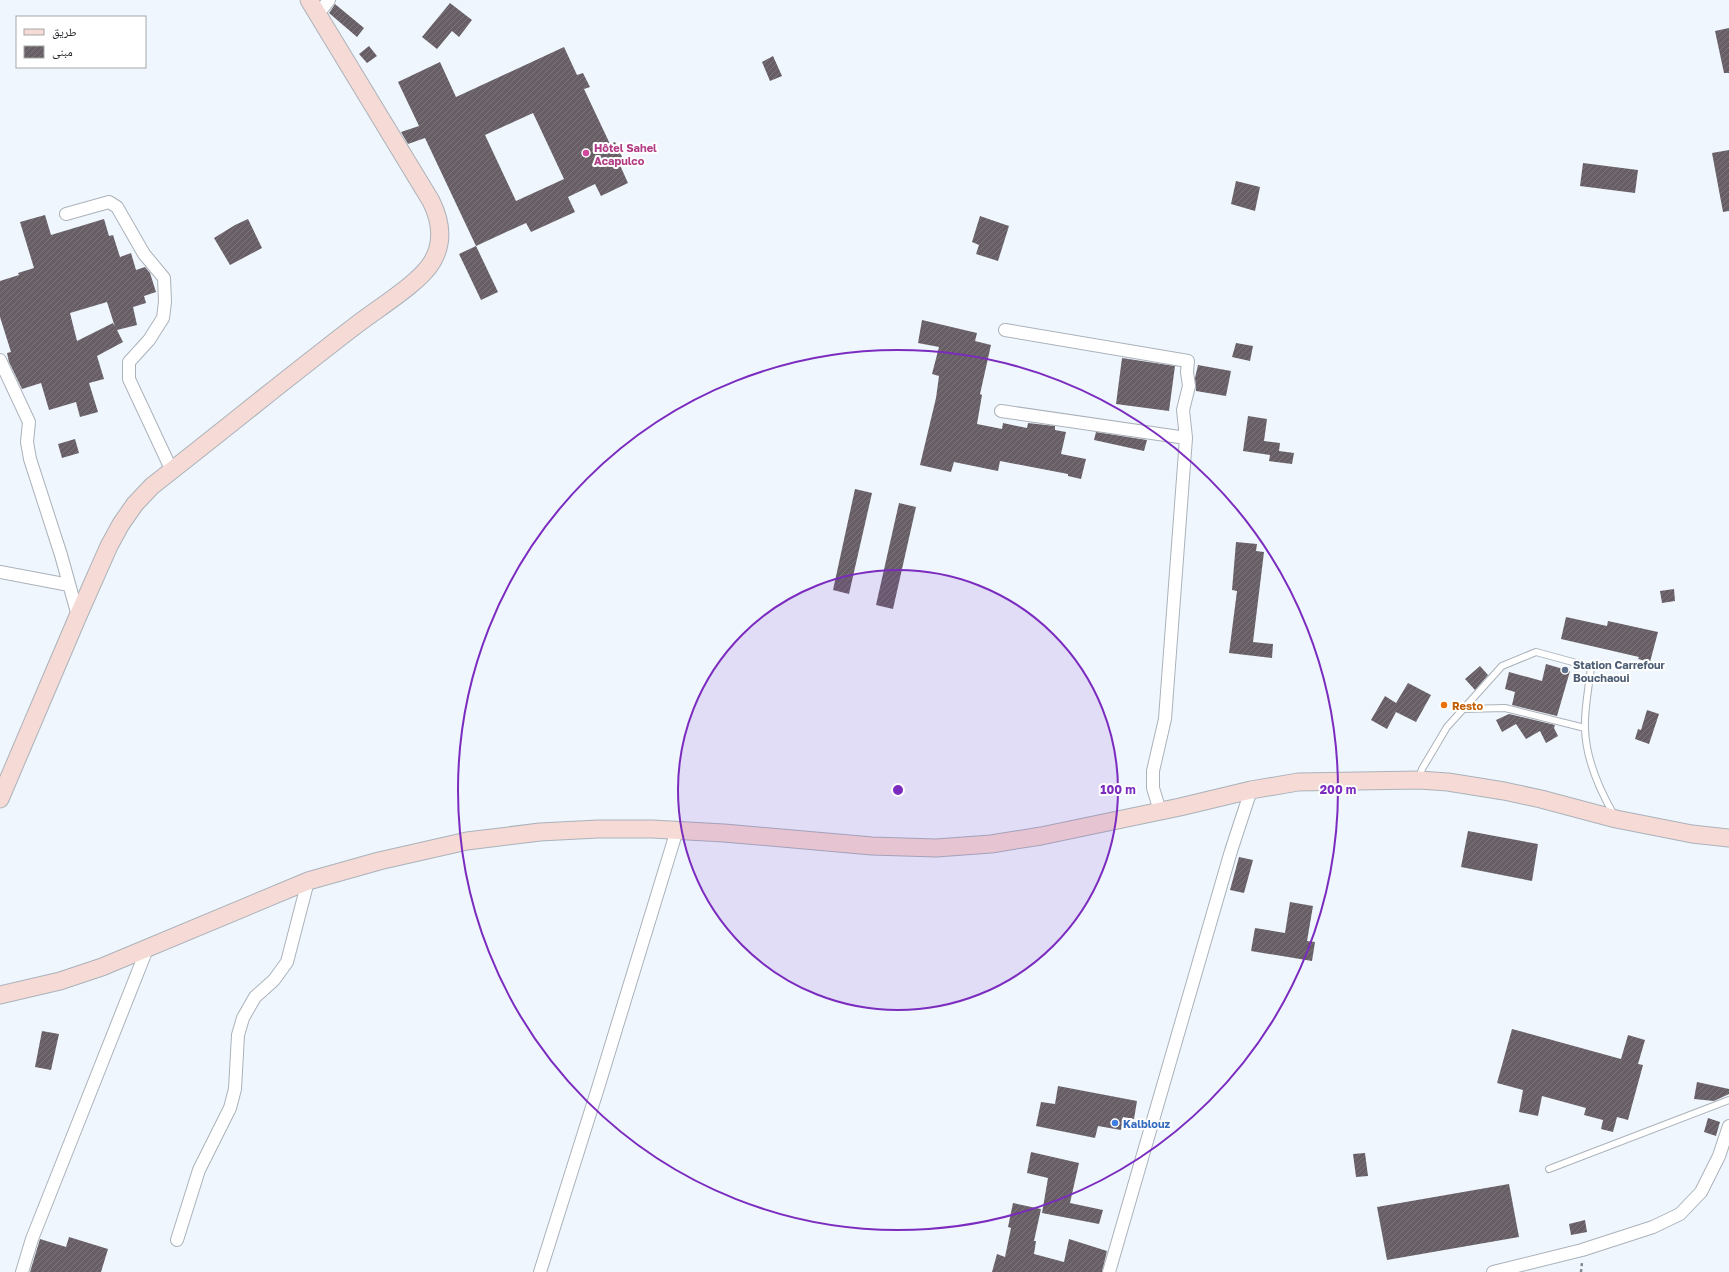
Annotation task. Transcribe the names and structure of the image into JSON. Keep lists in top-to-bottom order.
{
  "places": [
    "Hôtel Sahel Acapulco",
    "Station Carrefour Bouchaoui",
    "Resto",
    "Kalblouz"
  ],
  "legend": ["طريق", "مبنى"],
  "rings": ["100 m", "200 m"]
}
